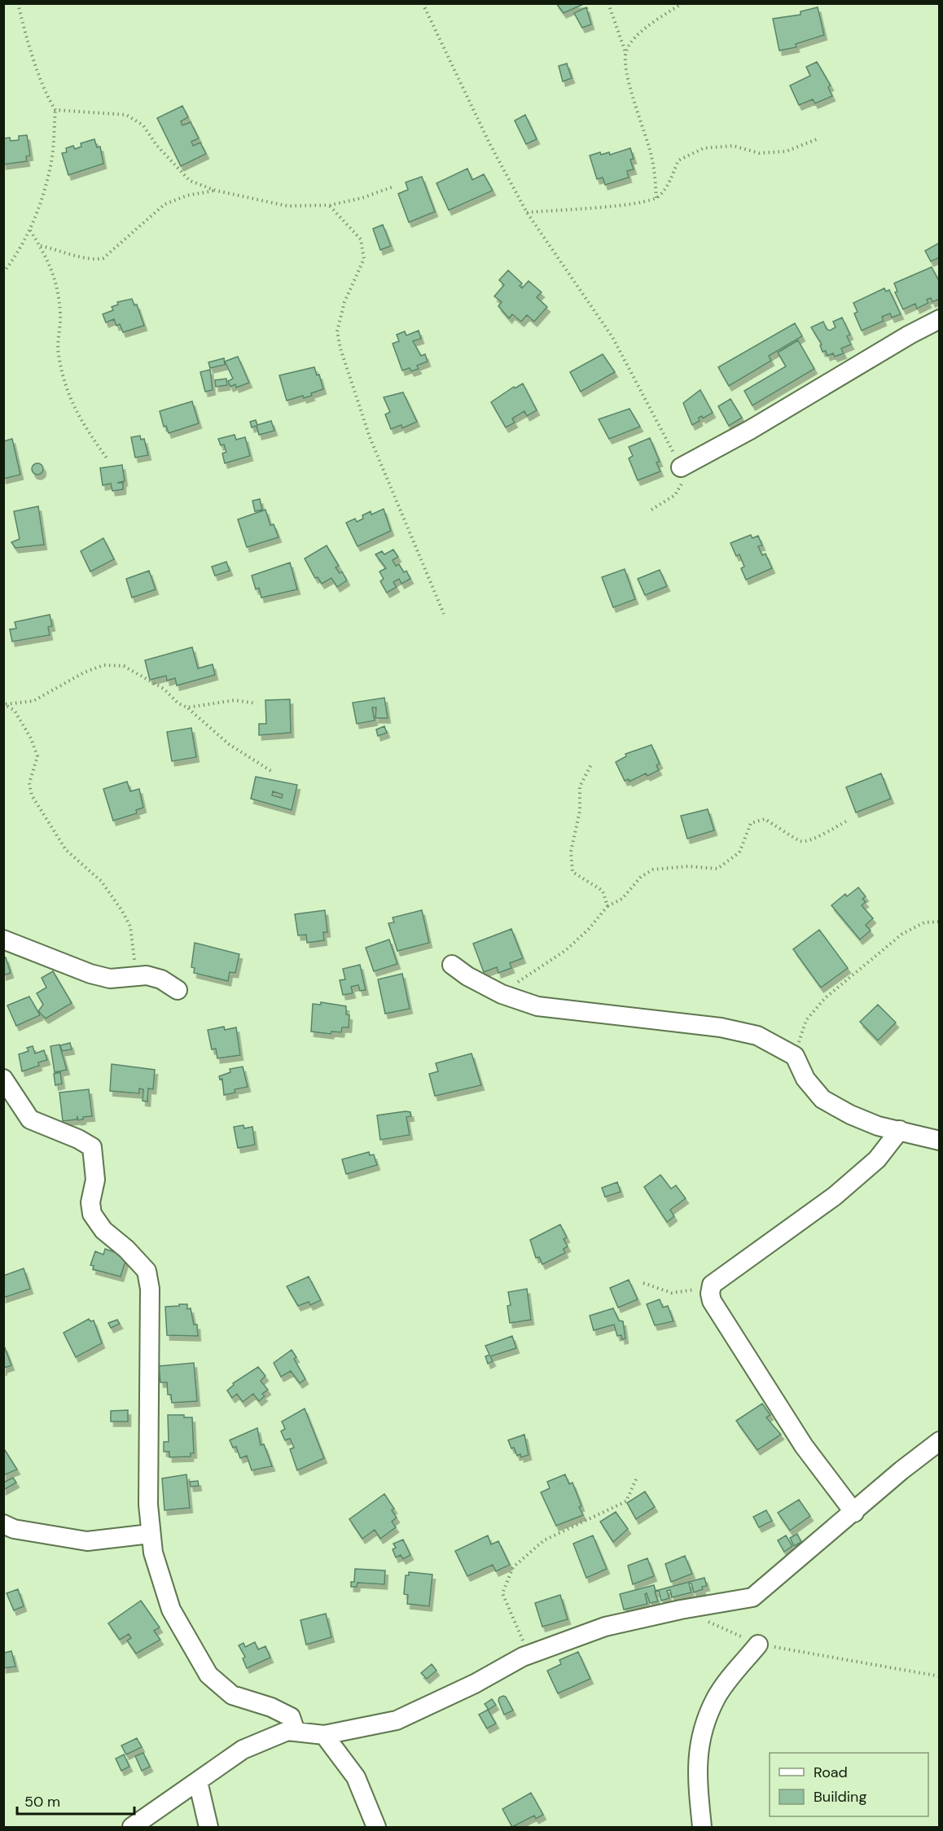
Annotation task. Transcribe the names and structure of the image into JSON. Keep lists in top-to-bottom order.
{
  "legend": ["Road", "Building"],
  "scale_bar": "50 m"
}
